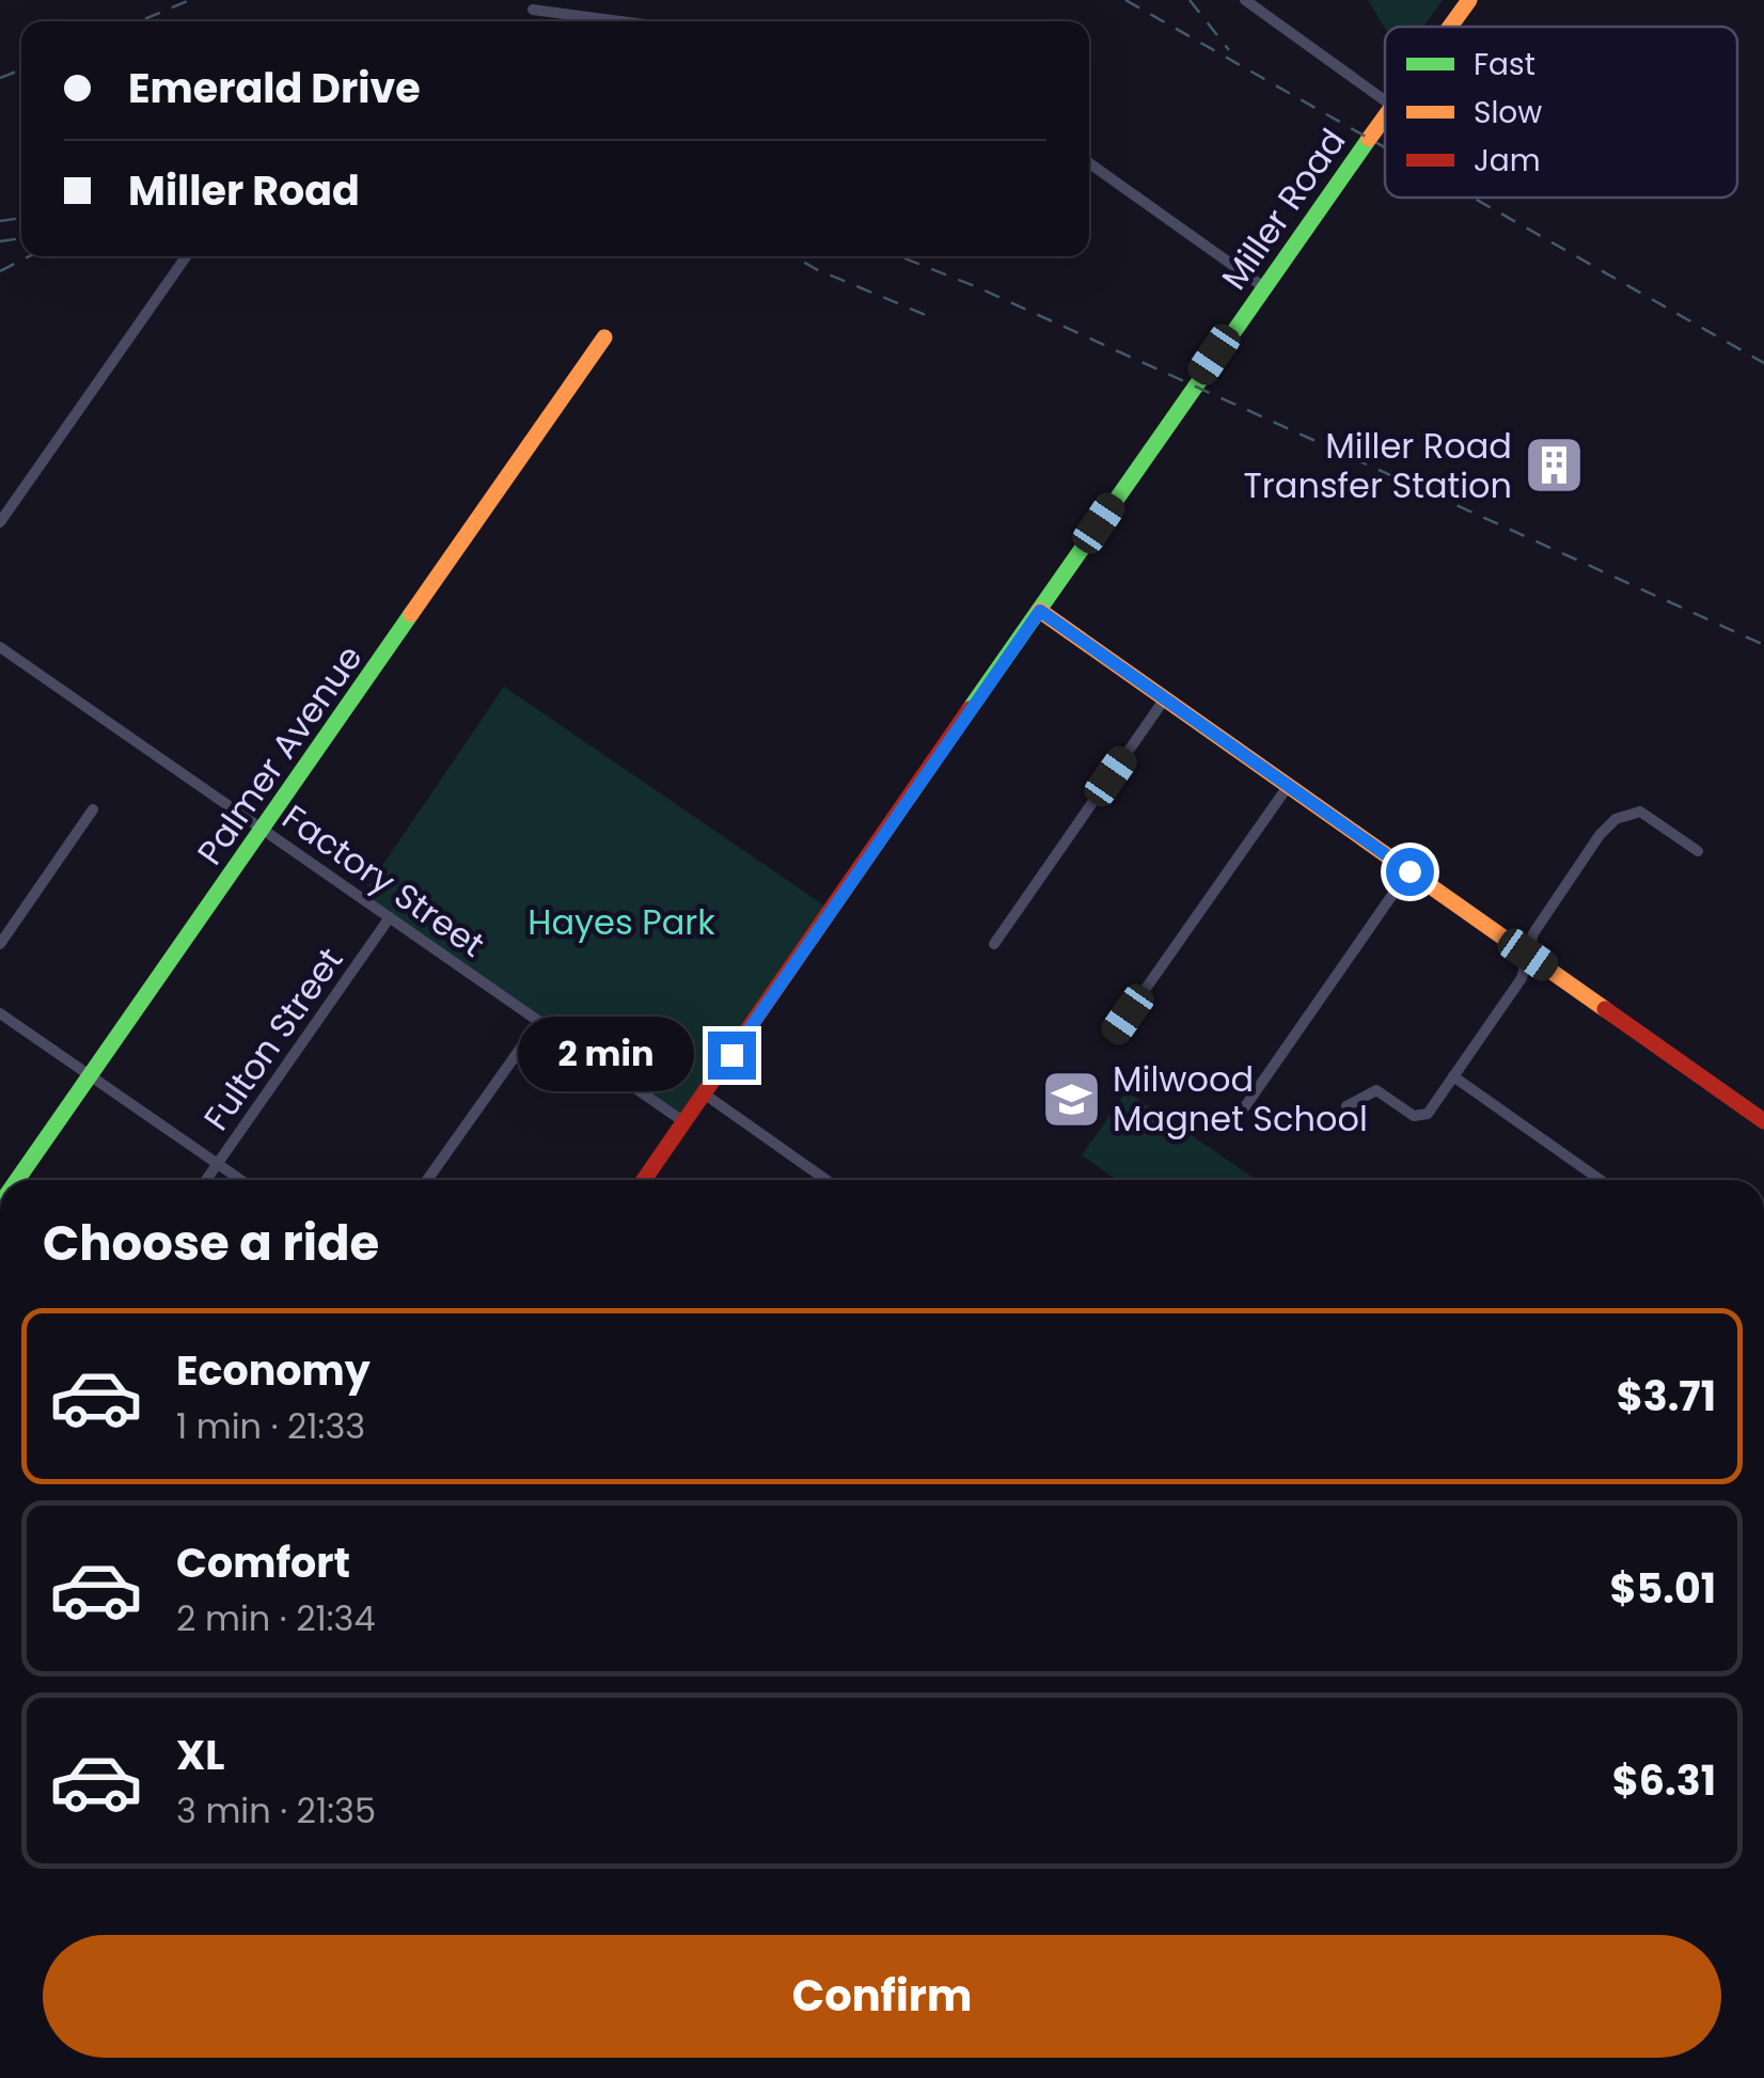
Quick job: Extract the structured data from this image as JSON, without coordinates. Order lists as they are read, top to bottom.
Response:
{
  "streets": {
    "street": [
      "Miller Road",
      "Palmer Avenue",
      "Factory Street",
      "Fulton Street"
    ]
  },
  "crossings": [
    ["Miller Road", "Factory Street"],
    ["Palmer Avenue", "Factory Street"],
    ["Factory Street", "Fulton Street"]
  ],
  "parks": ["Hayes Park"],
  "places": {
    "building": ["Miller Road Transfer Station"],
    "school or university": ["Milwood Magnet School"]
  },
  "legend": ["Fast", "Slow", "Jam"],
  "page": {
    "banner": ["Emerald Drive", "Miller Road"],
    "bubble": "2 min",
    "heading": "Choose a ride",
    "list": [
      {
        "name": "Economy",
        "note": "1 min · 21:33",
        "value": "$3.71"
      },
      {
        "name": "Comfort",
        "note": "2 min · 21:34",
        "value": "$5.01"
      },
      {
        "name": "XL",
        "note": "3 min · 21:35",
        "value": "$6.31"
      }
    ],
    "buttons": "Confirm"
  }
}
